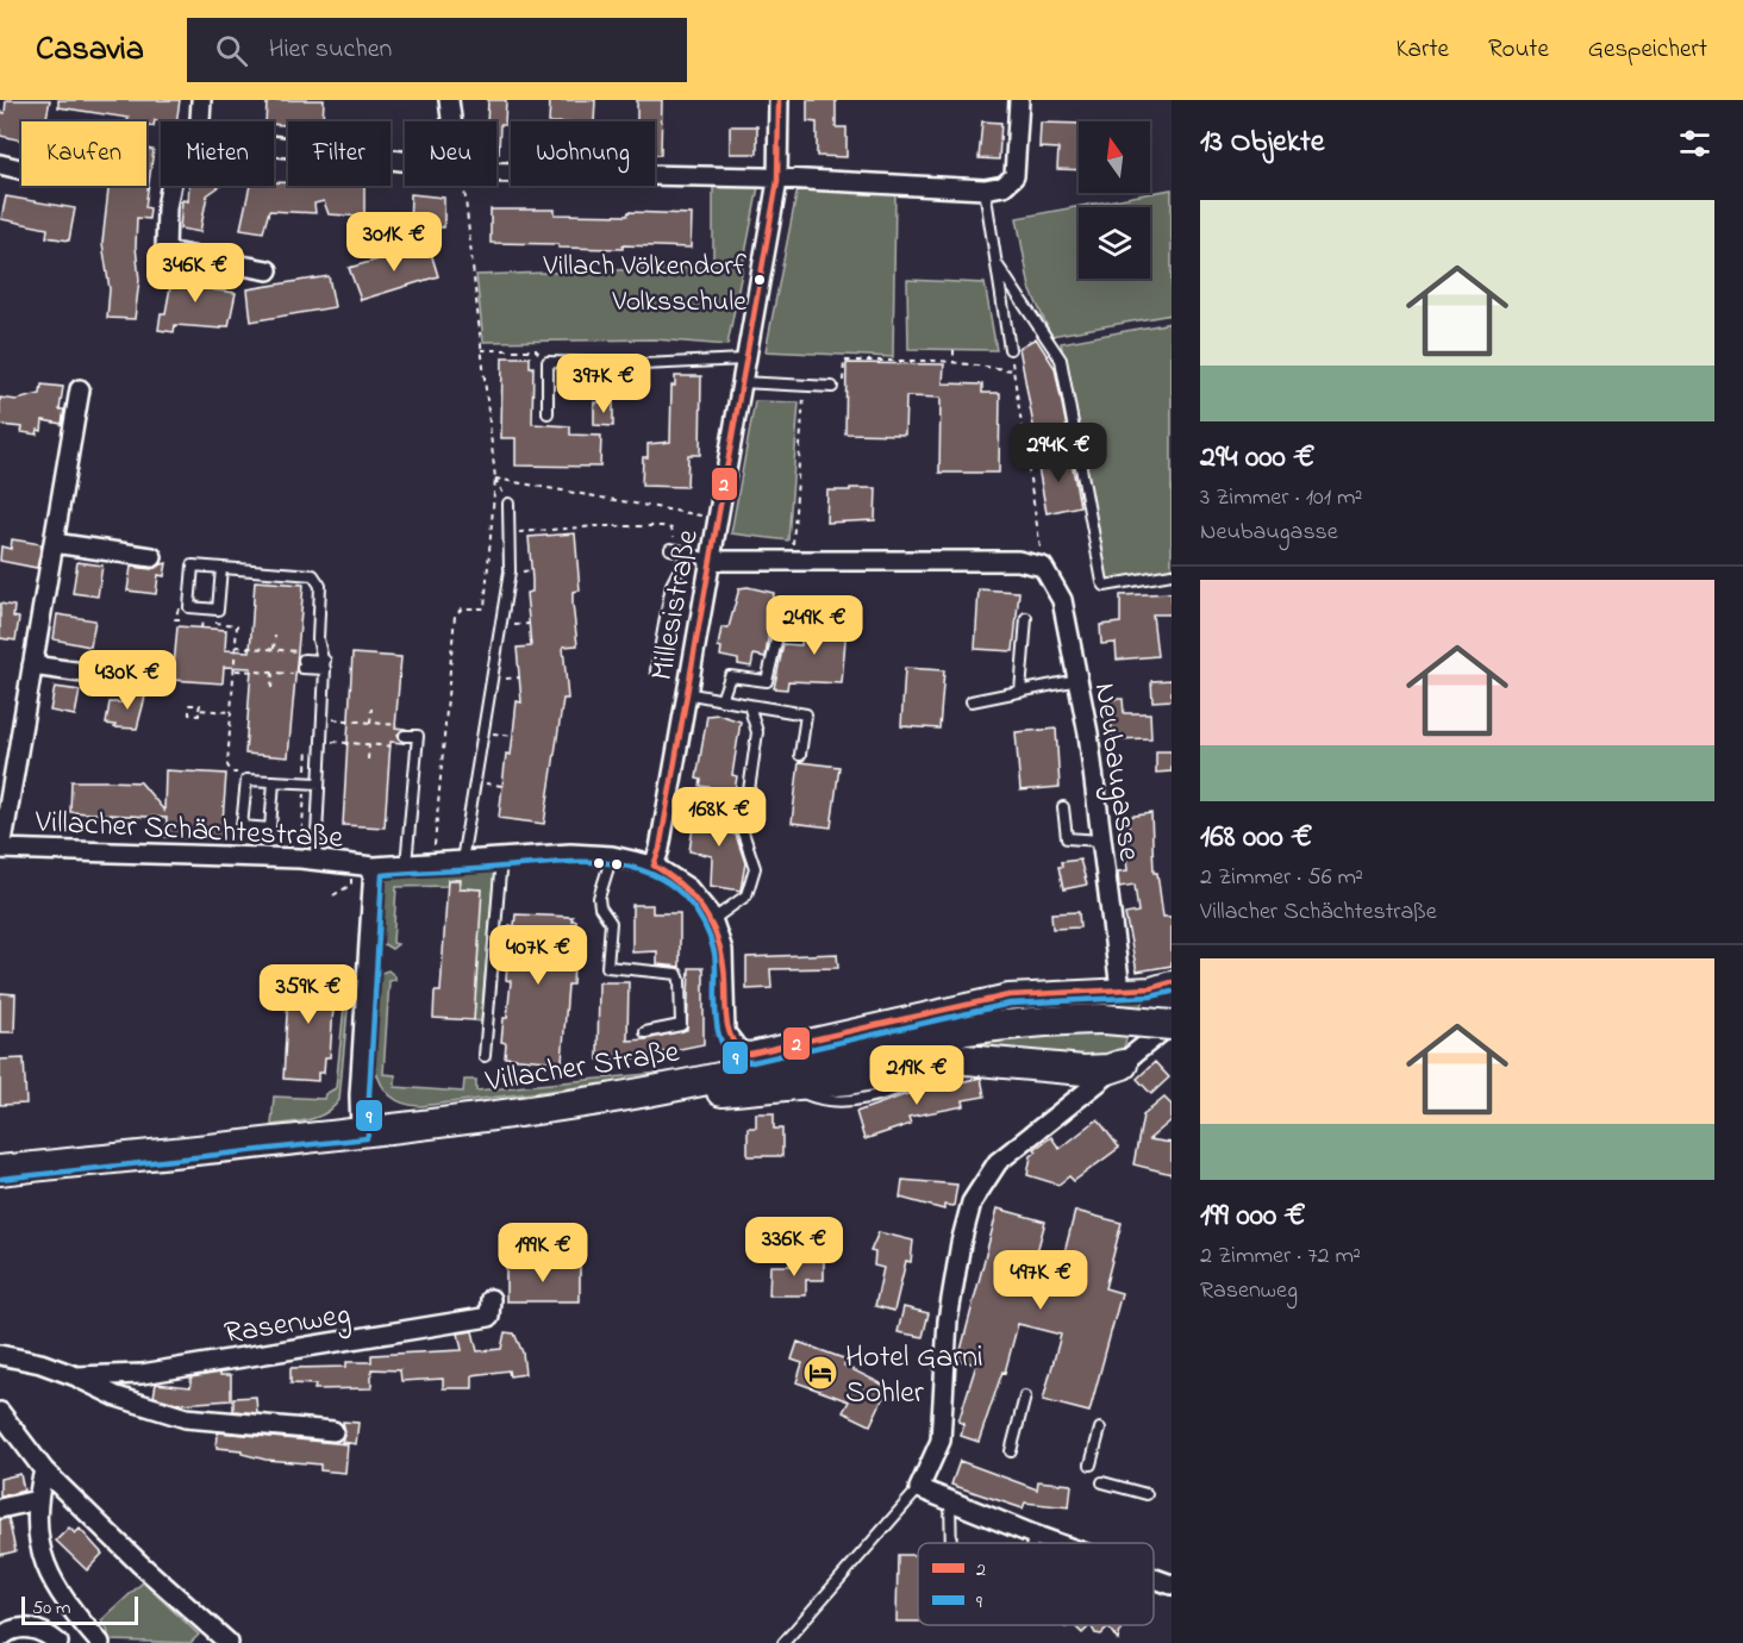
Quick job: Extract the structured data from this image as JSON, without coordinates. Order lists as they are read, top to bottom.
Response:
{
  "streets": {
    "main road": ["Villacher Straße"],
    "street": [
      "Millesistraße",
      "Neubaugasse",
      "Villacher Schächtestraße",
      "Rasenweg"
    ]
  },
  "crossings": [
    ["Millesistraße", "Villacher Schächtestraße"],
    ["Villacher Schächtestraße", "Villacher Straße"]
  ],
  "places": {
    "other": ["Villach Völkendorf Volksschule"],
    "hotel": ["Hotel Garni Sohler"]
  },
  "lines": ["transit line 2", "transit line 9"],
  "legend": ["2", "9"],
  "scale_bar": "50 m",
  "north": "top",
  "page": {
    "header": "Casavia",
    "search": "Hier suchen",
    "nav": ["Karte", "Route", "Gespeichert"],
    "heading": "13 Objekte",
    "chip": [
      "Kaufen",
      "Mieten",
      "Filter",
      "Neu",
      "Wohnung"
    ],
    "list": [
      {
        "name": "294 000 €",
        "note": "3 Zimmer · 101 m² · Neubaugasse"
      },
      {
        "name": "168 000 €",
        "note": "2 Zimmer · 56 m² · Villacher Schächtestraße"
      },
      {
        "name": "199 000 €",
        "note": "2 Zimmer · 72 m² · Rasenweg"
      }
    ],
    "price": [
      "301K €",
      "346K €",
      "397K €",
      "294K €",
      "249K €",
      "430K €",
      "168K €",
      "407K €",
      "359K €",
      "219K €",
      "336K €",
      "199K €",
      "497K €"
    ],
    "scale": "50 m"
  }
}
